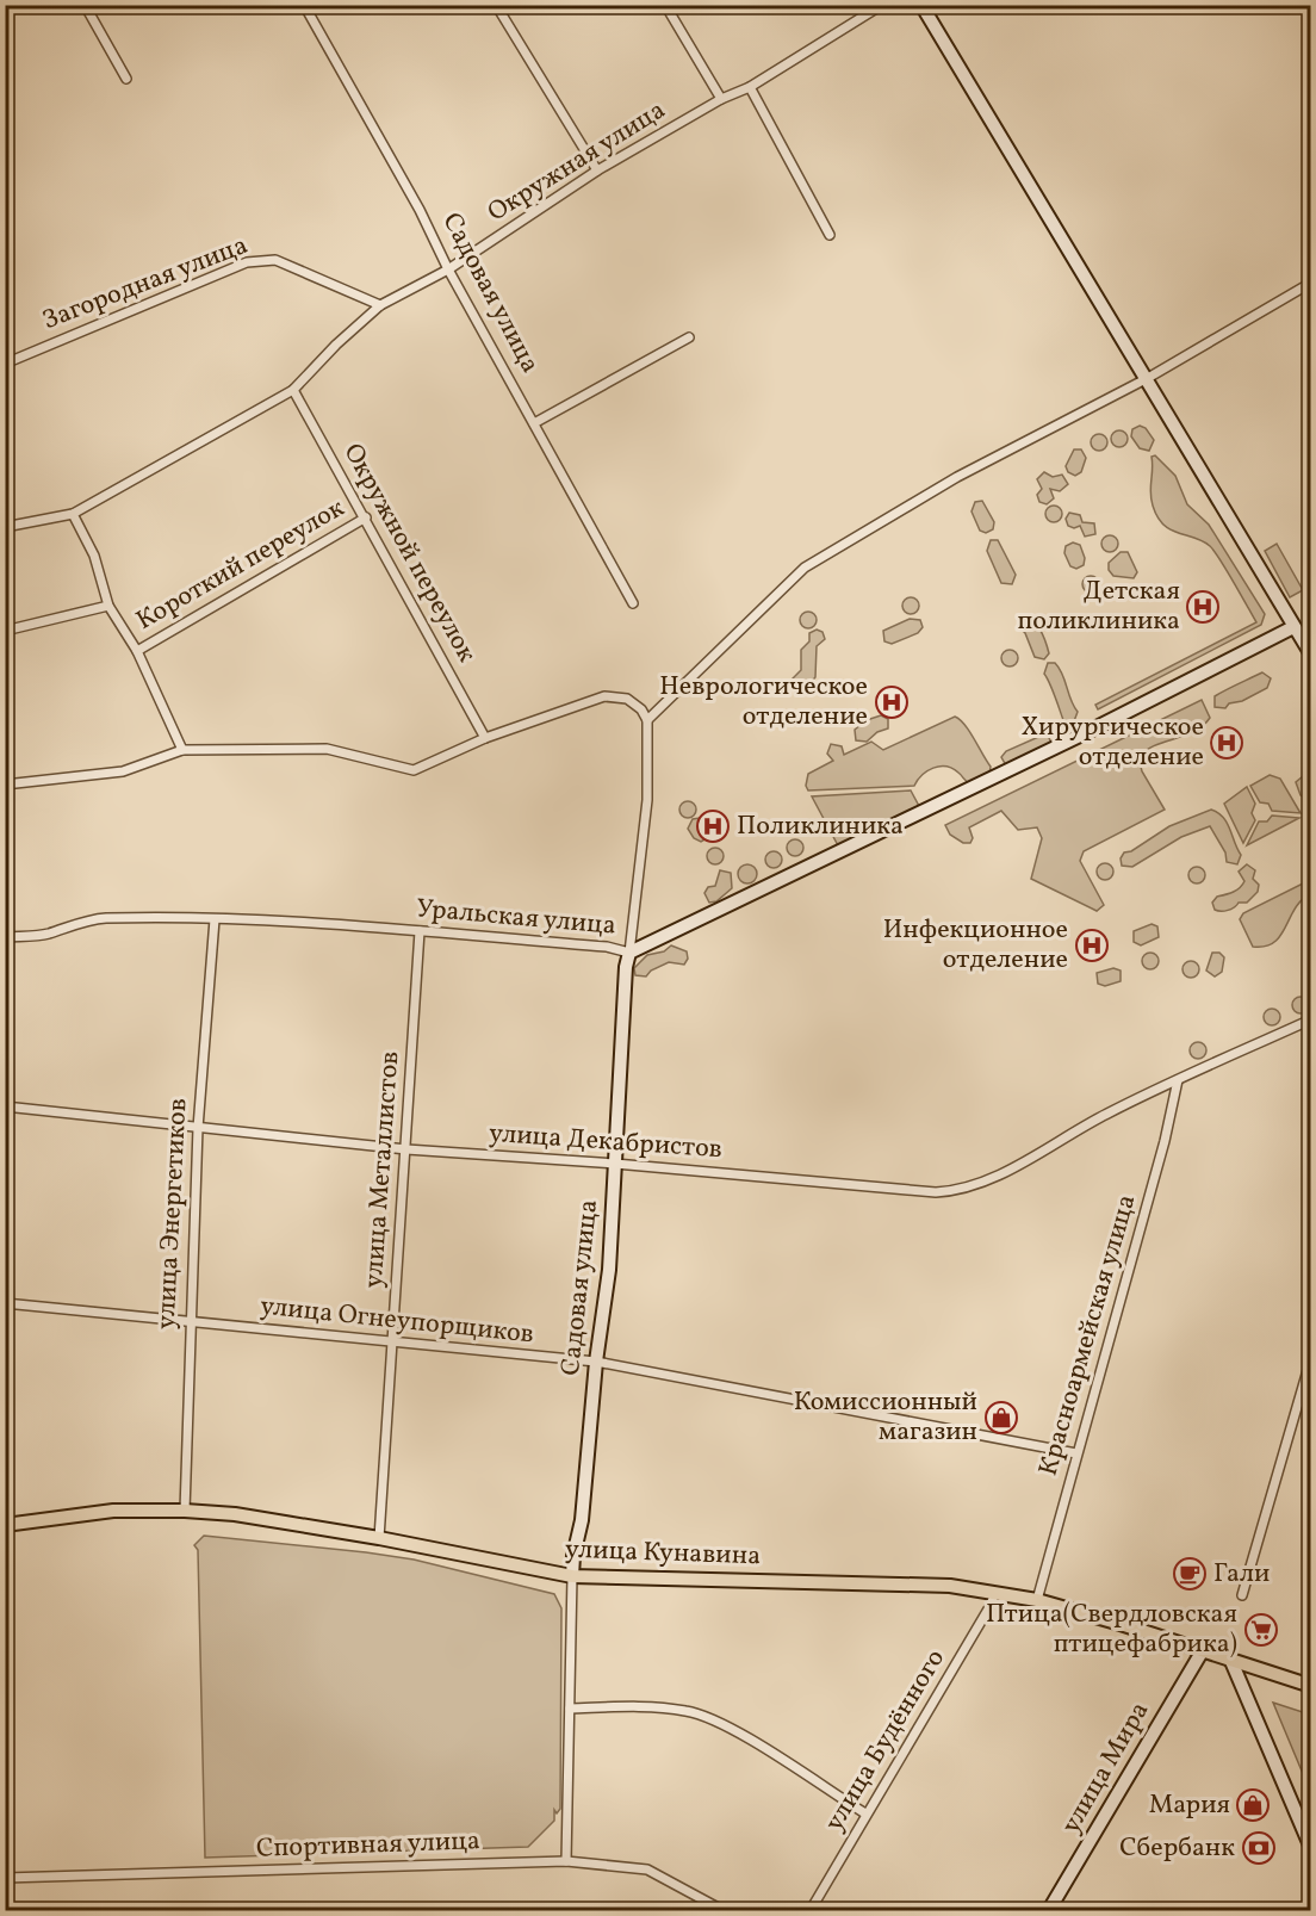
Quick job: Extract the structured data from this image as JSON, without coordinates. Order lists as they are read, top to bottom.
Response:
{
  "streets": {
    "main road": ["улица Кунавина"],
    "street": [
      "Окружная улица",
      "Загородная улица",
      "Садовая улица",
      "Окружной переулок",
      "Короткий переулок",
      "Уральская улица",
      "улица Декабристов",
      "улица Металлистов",
      "улица Энергетиков",
      "улица Огнеупорщиков",
      "Красноармейская улица",
      "улица Будённого",
      "улица Мира",
      "Спортивная улица"
    ]
  },
  "crossings": [
    ["Окружная улица", "Загородная улица"],
    ["Окружная улица", "Садовая улица"],
    ["Окружная улица", "Окружной переулок"],
    ["Садовая улица", "Уральская улица"],
    ["Садовая улица", "улица Декабристов"],
    ["Садовая улица", "улица Огнеупорщиков"],
    ["Садовая улица", "улица Кунавина"],
    ["Садовая улица", "Спортивная улица"],
    ["Окружной переулок", "Короткий переулок"],
    ["Уральская улица", "улица Металлистов"],
    ["Уральская улица", "улица Энергетиков"],
    ["улица Декабристов", "улица Металлистов"],
    ["улица Декабристов", "улица Энергетиков"],
    ["улица Декабристов", "Красноармейская улица"],
    ["улица Металлистов", "улица Огнеупорщиков"],
    ["улица Металлистов", "улица Кунавина"],
    ["улица Энергетиков", "улица Огнеупорщиков"],
    ["улица Энергетиков", "улица Кунавина"],
    ["улица Огнеупорщиков", "Красноармейская улица"],
    ["Красноармейская улица", "улица Кунавина"],
    ["улица Кунавина", "улица Будённого"],
    ["улица Кунавина", "улица Мира"]
  ],
  "places": {
    "hospital": [
      "Детская поликлиника",
      "Неврологическое отделение",
      "Хирургическое отделение",
      "Поликлиника",
      "Инфекционное отделение"
    ],
    "shop": ["Комиссионный магазин", "Мария"],
    "cafe": ["Гали"],
    "supermarket": ["Птица(Свердловская птицефабрика)"],
    "bank": ["Сбербанк"]
  }
}
